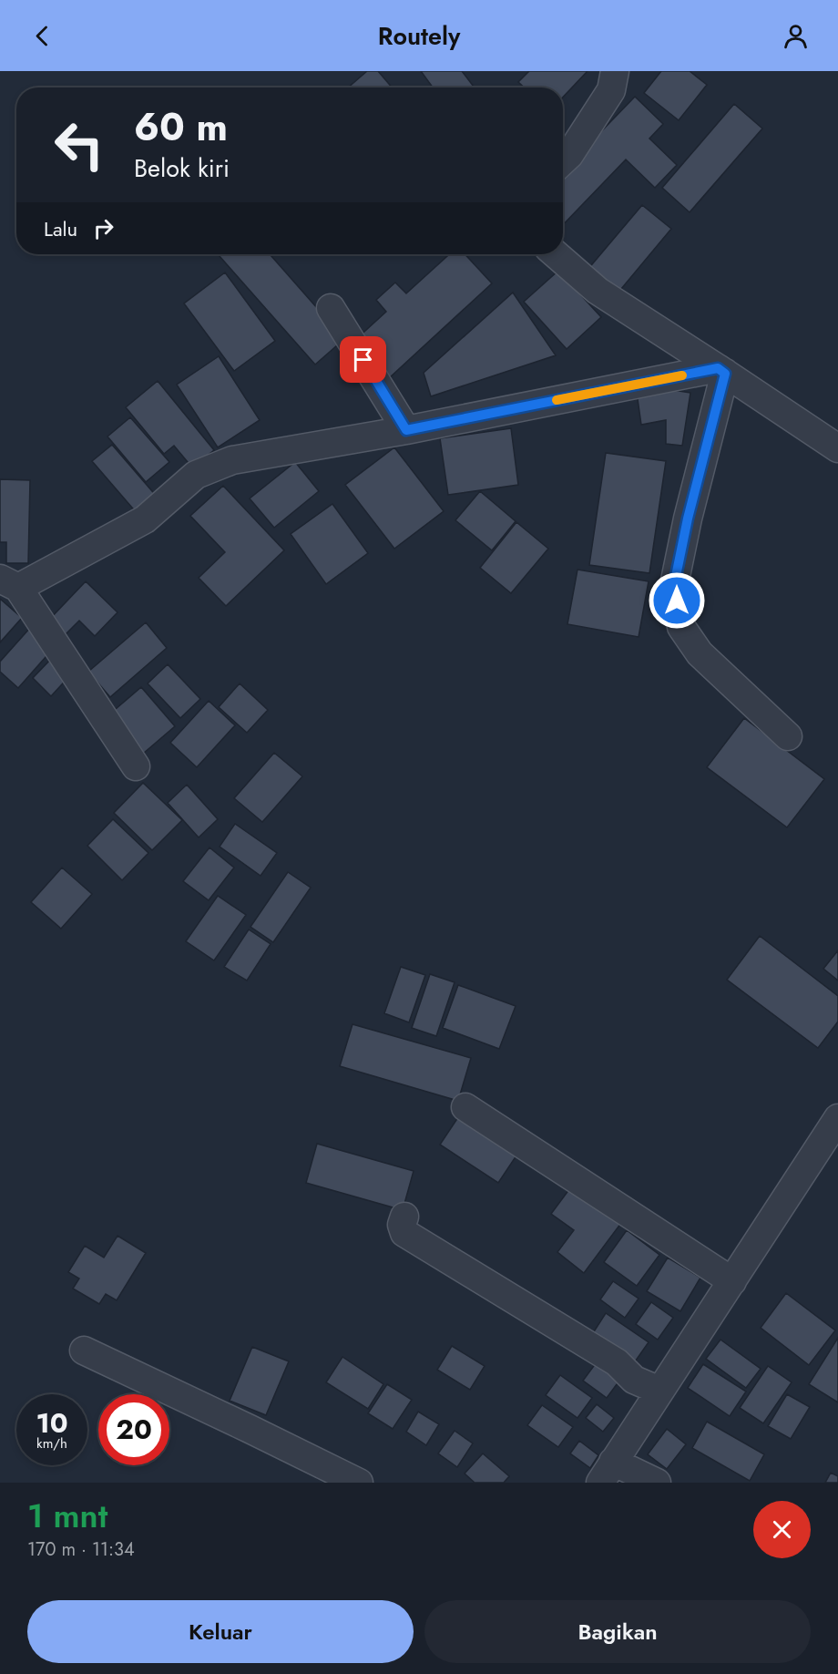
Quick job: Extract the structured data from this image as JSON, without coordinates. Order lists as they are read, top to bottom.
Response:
{
  "page": {
    "header": "Routely",
    "turn": ["60 m", "Belok kiri"],
    "then": "Lalu",
    "speed": "10 km/h",
    "limit": "20",
    "heading": ["1 mnt", "170 m · 11:34"],
    "buttons": ["Keluar", "Bagikan"]
  }
}
